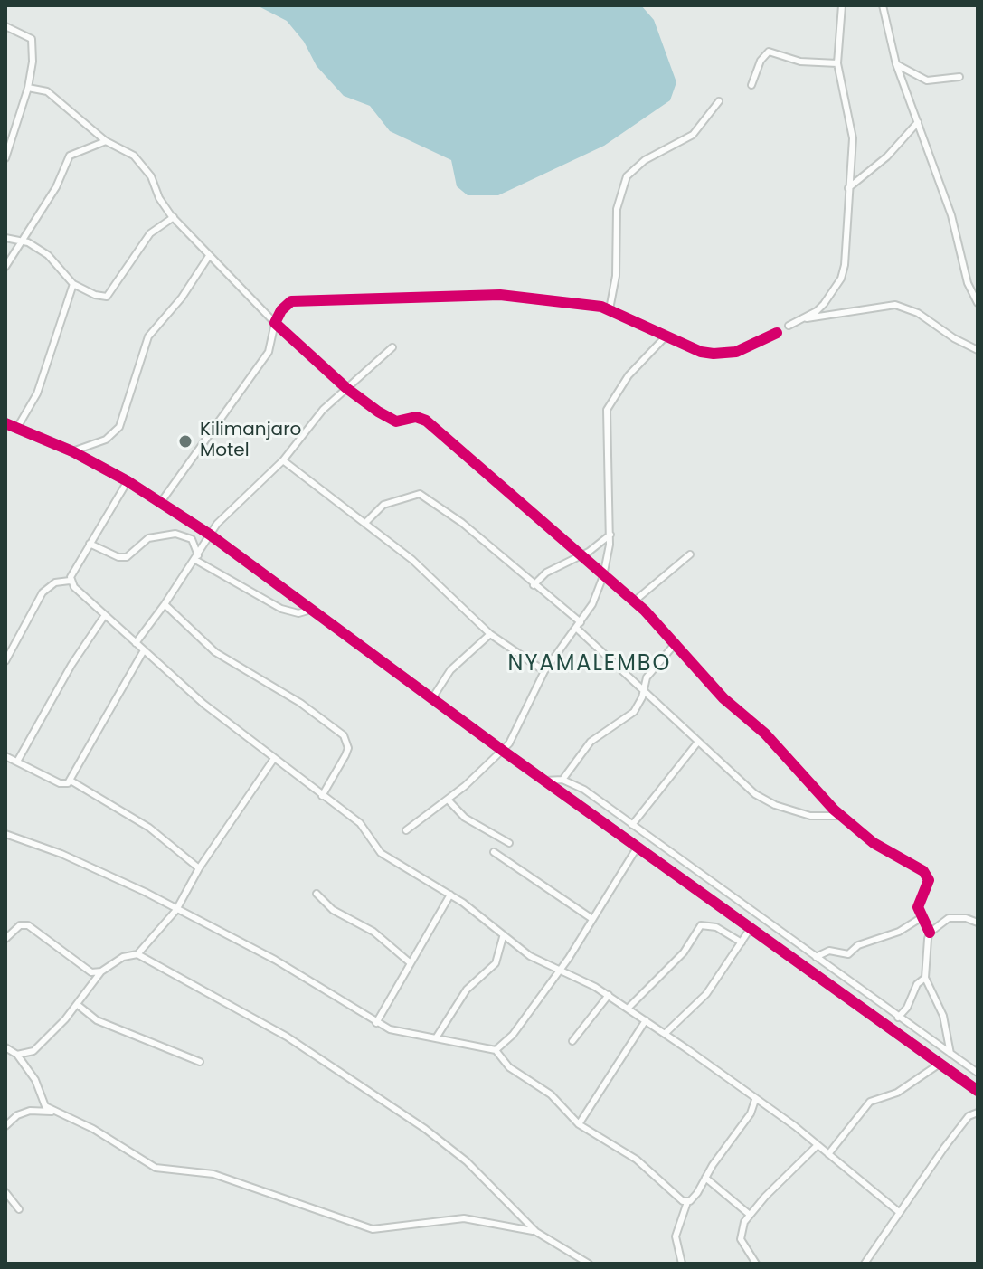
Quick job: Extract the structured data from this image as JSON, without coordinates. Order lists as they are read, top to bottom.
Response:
{
  "districts": ["NYAMALEMBO"],
  "places": ["Kilimanjaro Motel"]
}
